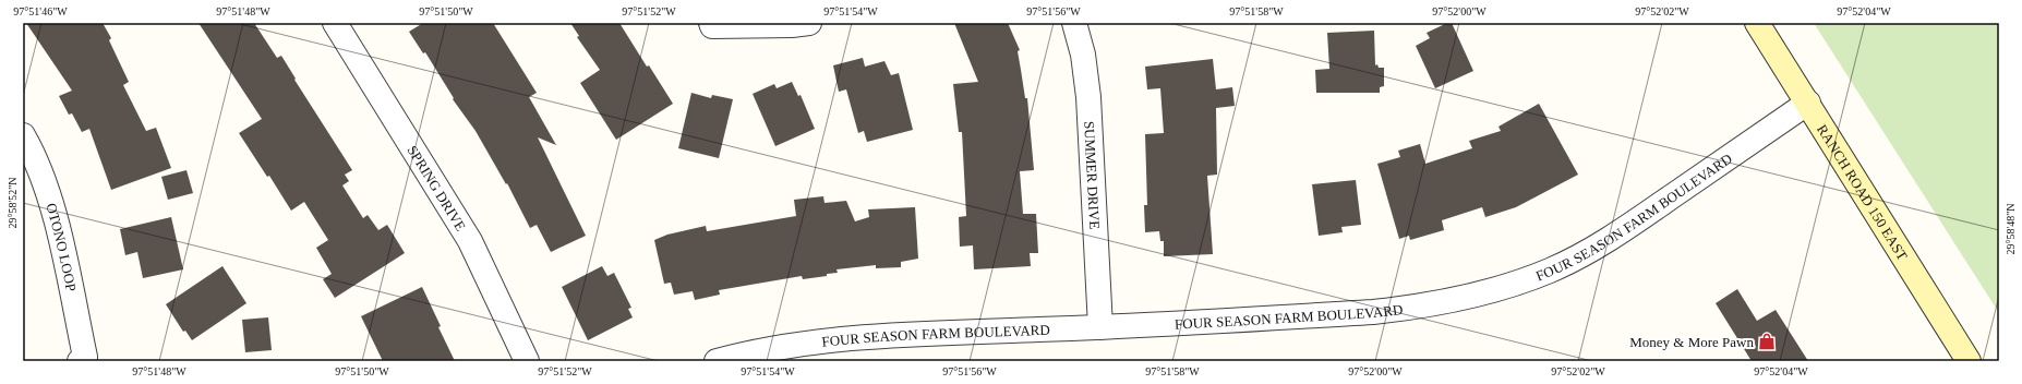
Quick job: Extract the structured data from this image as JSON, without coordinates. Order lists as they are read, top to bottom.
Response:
{
  "streets": {
    "main road": ["RANCH ROAD 150 EAST"],
    "street": [
      "SUMMER DRIVE",
      "SPRING DRIVE",
      "FOUR SEASON FARM BOULEVARD",
      "OTONO LOOP"
    ]
  },
  "crossings": [
    ["SUMMER DRIVE", "FOUR SEASON FARM BOULEVARD"],
    ["RANCH ROAD 150 EAST", "FOUR SEASON FARM BOULEVARD"]
  ],
  "places": {
    "shop": ["Money & More Pawn"]
  },
  "coordinates": [
    "97°51'46\"W",
    "97°51'48\"W",
    "97°51'50\"W",
    "97°51'52\"W",
    "97°51'54\"W",
    "97°51'56\"W",
    "97°51'58\"W",
    "97°52'00\"W",
    "97°52'02\"W",
    "97°52'04\"W",
    "29°58'52\"N",
    "29°58'48\"N"
  ]
}
